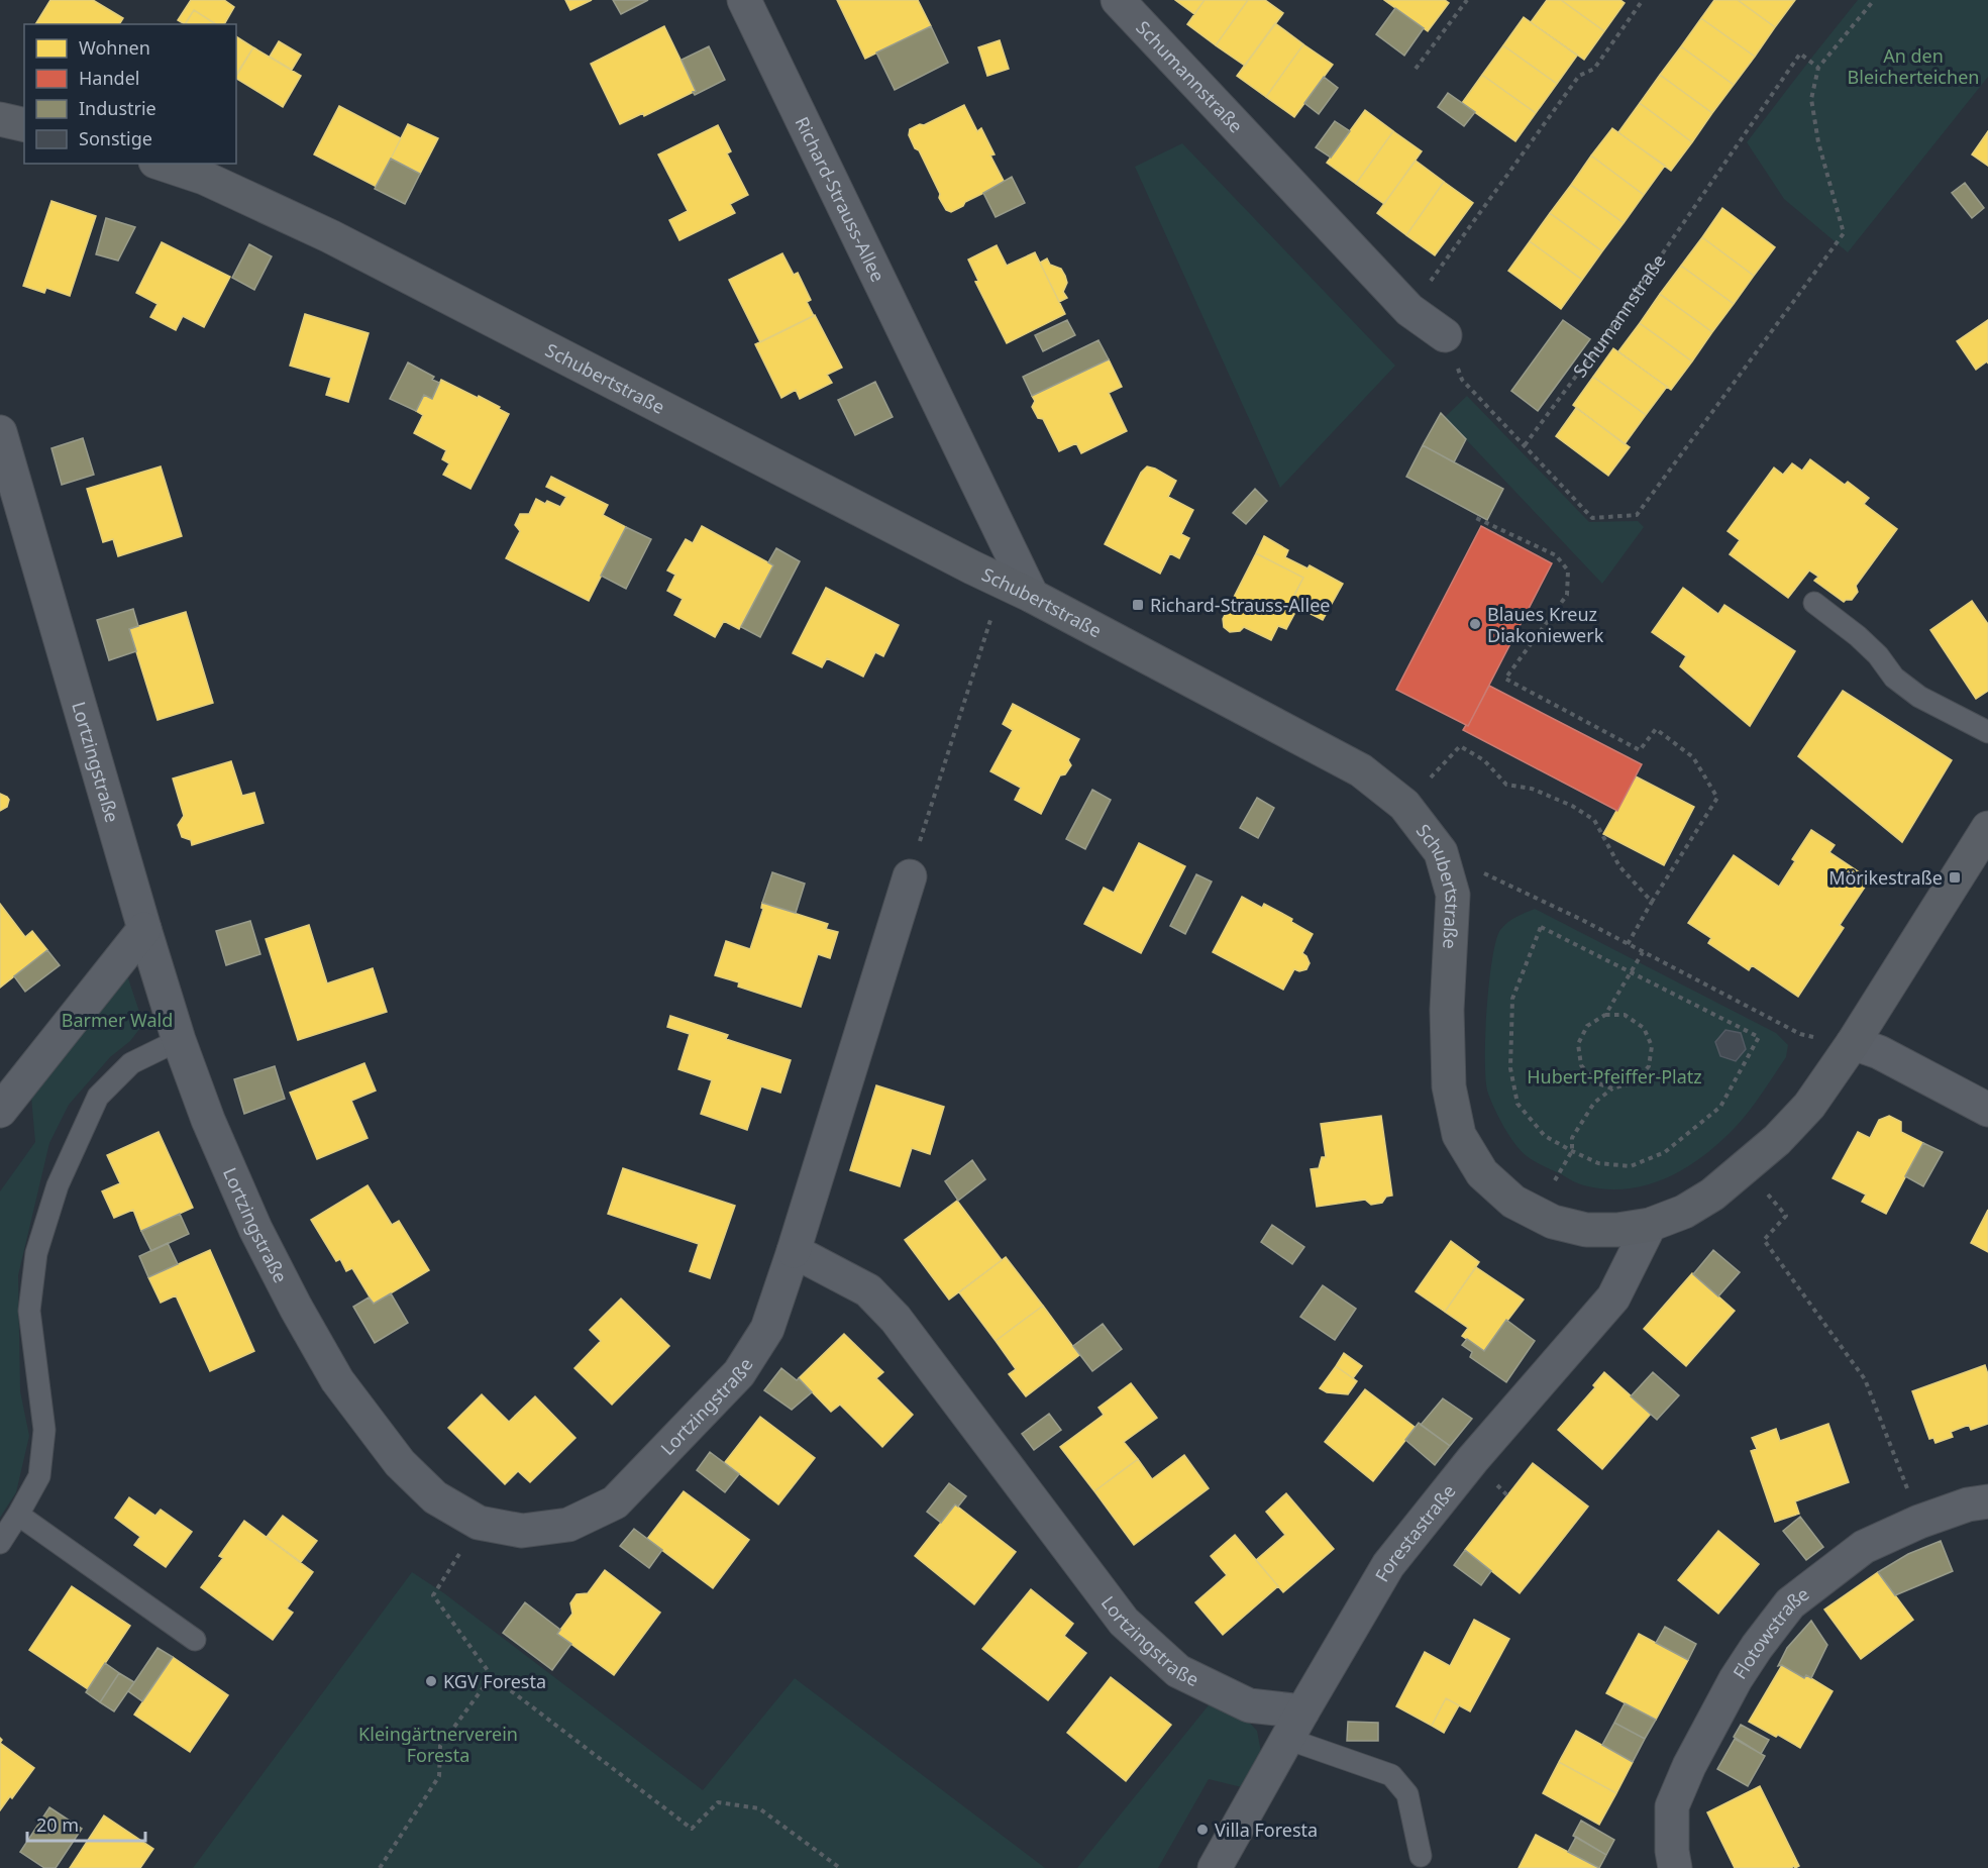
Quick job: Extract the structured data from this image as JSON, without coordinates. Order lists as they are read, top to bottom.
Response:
{
  "streets": {
    "street": [
      "Schumannstraße",
      "Richard-Strauss-Allee",
      "Schubertstraße",
      "Lortzingstraße",
      "Forestastraße",
      "Flotowstraße"
    ]
  },
  "crossings": [
    ["Richard-Strauss-Allee", "Schubertstraße"],
    ["Schubertstraße", "Forestastraße"],
    ["Lortzingstraße", "Forestastraße"]
  ],
  "parks": [
    "An den Bleicherteichen",
    "Barmer Wald",
    "Hubert-Pfeiffer-Platz",
    "Kleingärtnerverein Foresta"
  ],
  "places": {
    "transit": ["Richard-Strauss-Allee", "Mörikestraße"],
    "other": ["Blaues Kreuz Diakoniewerk", "KGV Foresta", "Villa Foresta"]
  },
  "legend": [
    "Wohnen",
    "Handel",
    "Industrie",
    "Sonstige"
  ],
  "scale_bar": "20 m"
}
